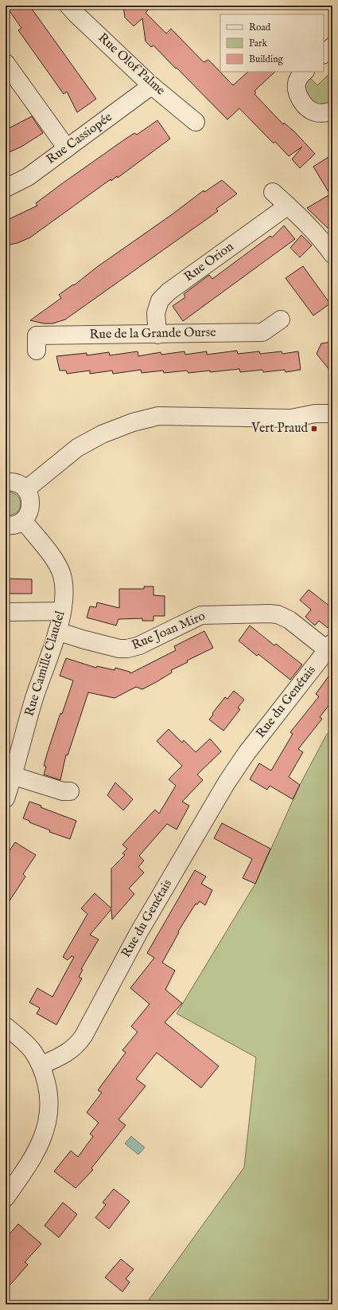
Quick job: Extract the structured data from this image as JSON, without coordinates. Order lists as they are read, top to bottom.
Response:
{
  "streets": {
    "street": [
      "Rue Olof Palme",
      "Rue Cassiopée",
      "Rue Orion",
      "Rue de la Grande Ourse",
      "Rue Joan Miro",
      "Rue Camille Claudel",
      "Rue du Genétais"
    ]
  },
  "crossings": [
    ["Rue Olof Palme", "Rue Cassiopée"],
    ["Rue Orion", "Rue de la Grande Ourse"],
    ["Rue Joan Miro", "Rue Camille Claudel"],
    ["Rue Joan Miro", "Rue du Genétais"]
  ],
  "places": {
    "transit": ["Vert Praud"]
  },
  "legend": ["Road", "Park", "Building"]
}
